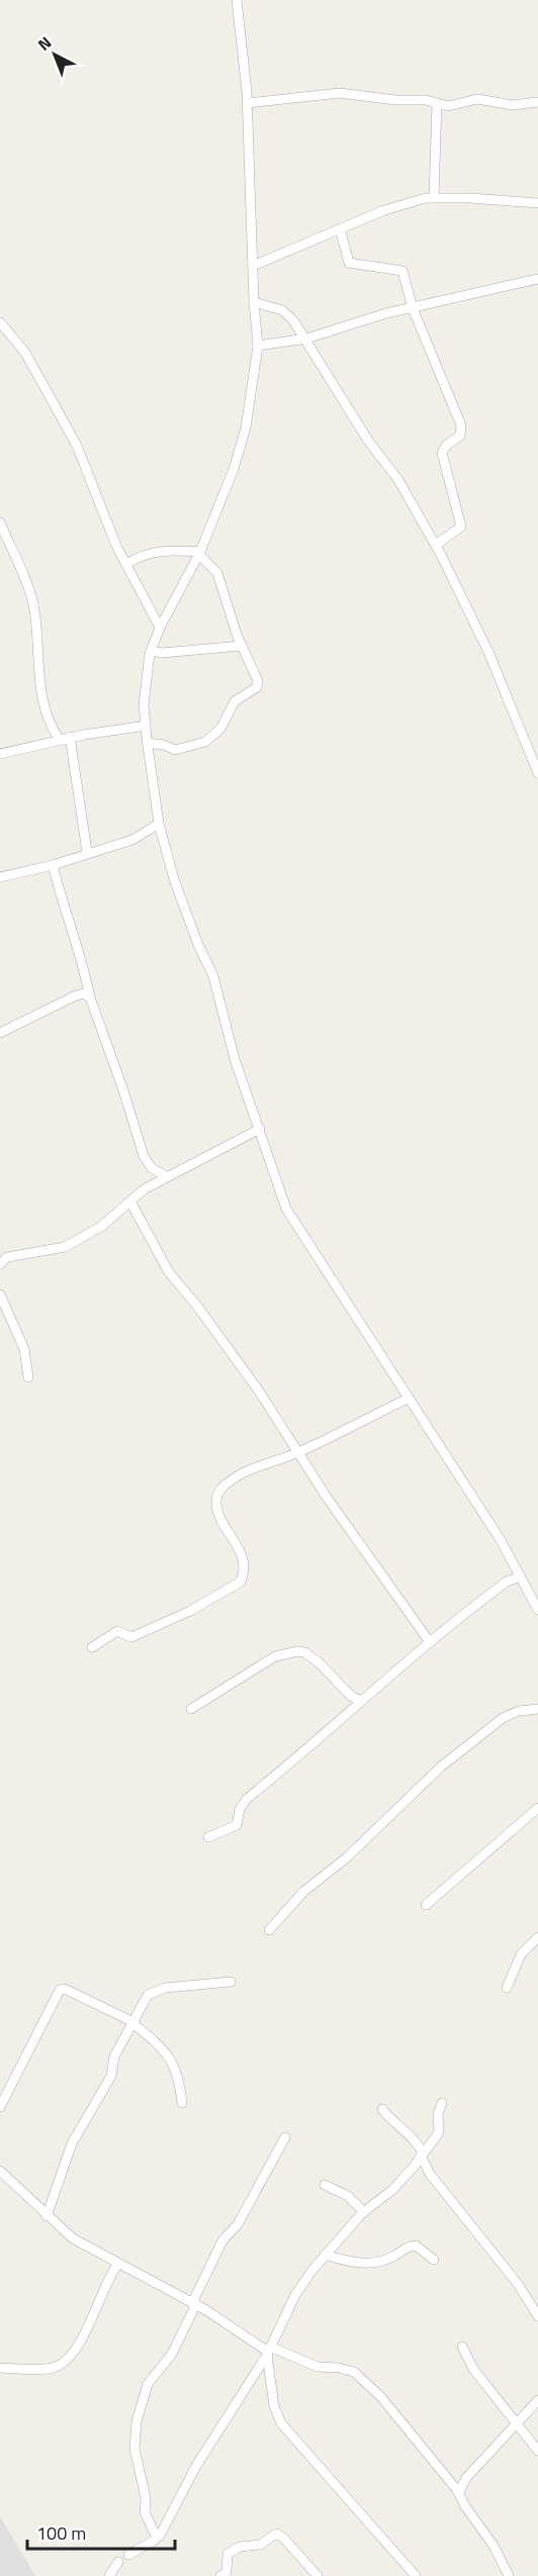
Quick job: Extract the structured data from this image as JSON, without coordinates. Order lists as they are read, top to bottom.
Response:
{
  "scale_bar": "100 m",
  "north": "top left"
}
